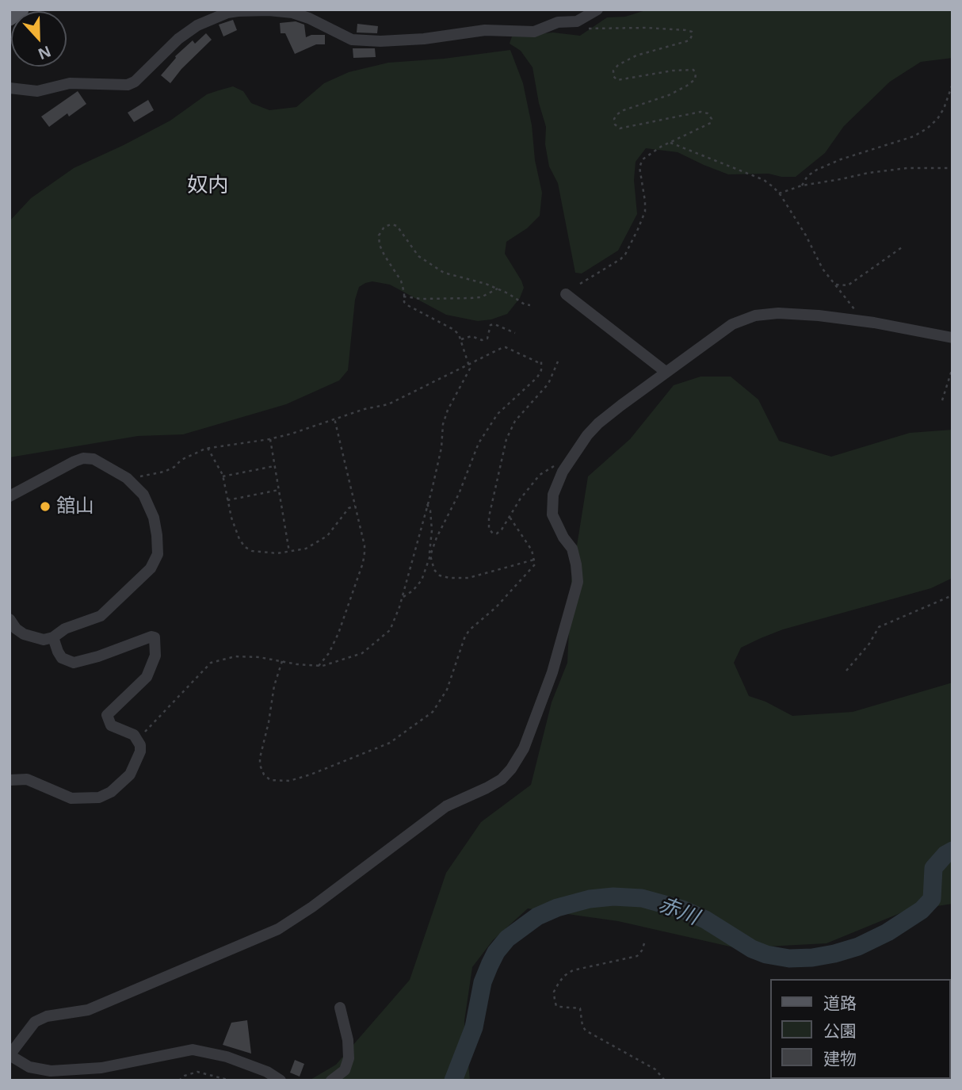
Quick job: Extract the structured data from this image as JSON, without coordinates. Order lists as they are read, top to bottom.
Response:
{
  "districts": ["奴内"],
  "water": ["赤川"],
  "places": ["舘山"],
  "legend": ["道路", "公園", "建物"],
  "north": "bottom"
}
